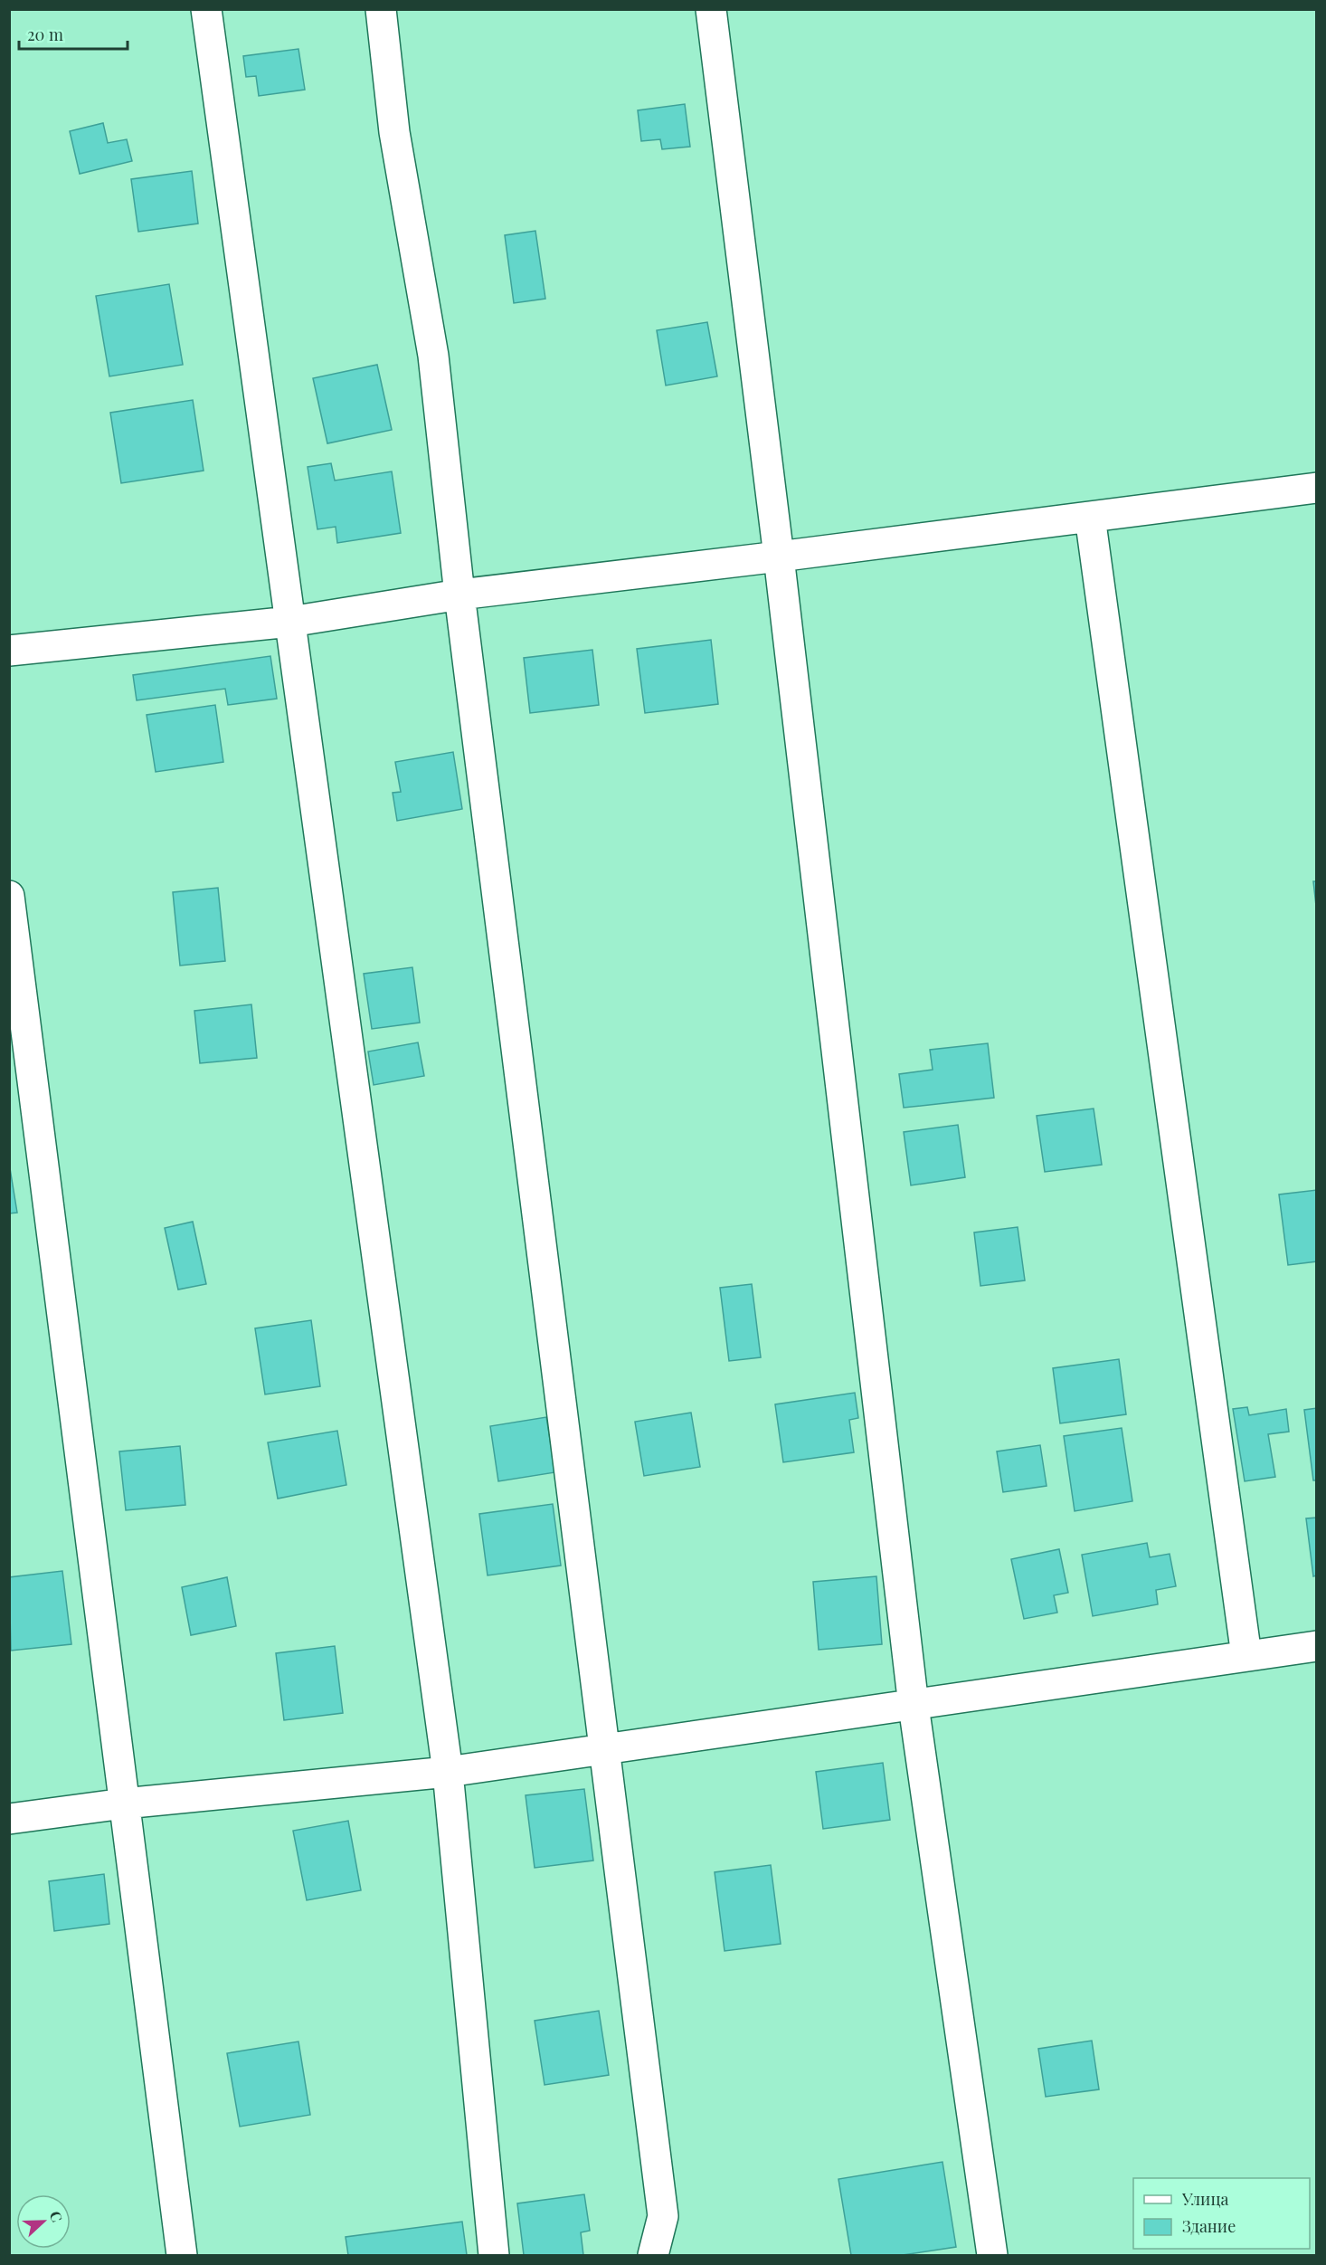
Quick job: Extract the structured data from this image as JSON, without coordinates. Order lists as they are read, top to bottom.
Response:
{
  "legend": ["Улица", "Здание"],
  "scale_bar": "20 m",
  "north": "right"
}
